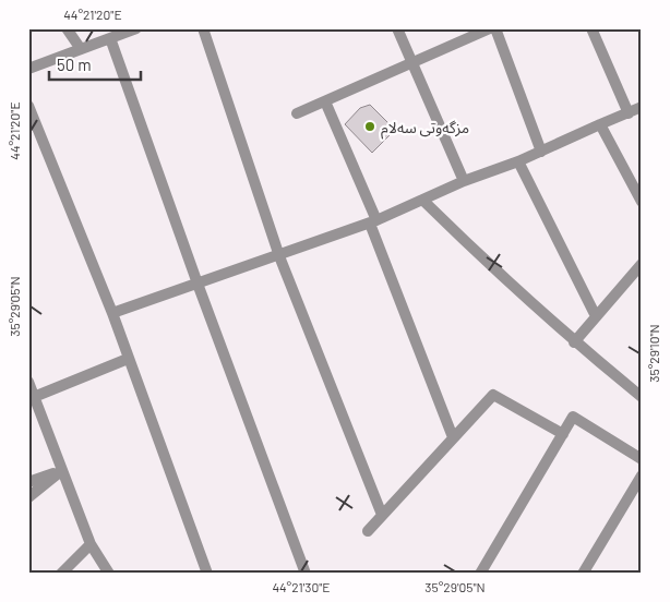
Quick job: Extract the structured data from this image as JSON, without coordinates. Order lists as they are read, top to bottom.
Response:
{
  "places": ["مزگەوتی سەلام"],
  "scale_bar": "50 m",
  "coordinates": [
    "44°21'20\"E",
    "35°29'05\"N",
    "35°29'10\"N",
    "44°21'30\"E"
  ]
}
